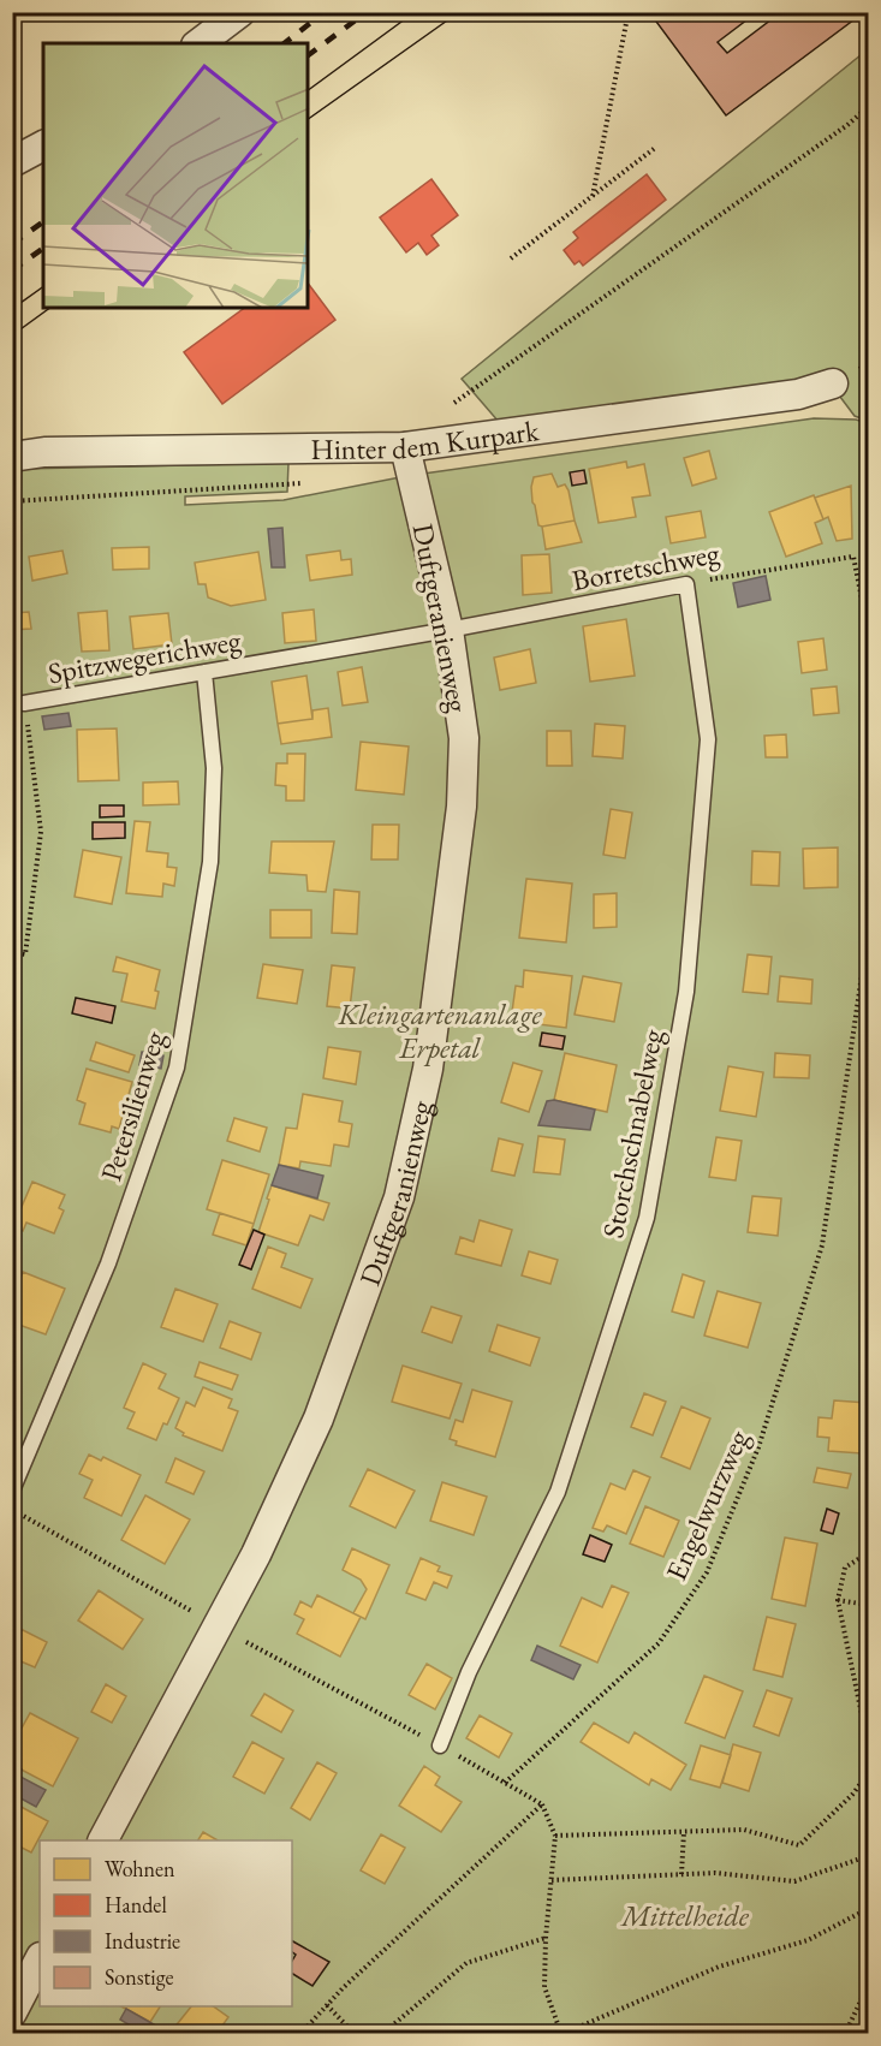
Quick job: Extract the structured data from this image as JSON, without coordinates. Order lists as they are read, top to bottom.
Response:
{
  "streets": {
    "street": ["Hinter dem Kurpark", "Duftgeranienweg"],
    "lane": [
      "Borretschweg",
      "Spitzwegerichweg",
      "Petersilienweg",
      "Storchschnabelweg"
    ],
    "path": ["Engelwurzweg"]
  },
  "crossings": [
    ["Hinter dem Kurpark", "Duftgeranienweg"],
    ["Borretschweg", "Duftgeranienweg"],
    ["Borretschweg", "Spitzwegerichweg"],
    ["Borretschweg", "Storchschnabelweg"],
    ["Duftgeranienweg", "Spitzwegerichweg"],
    ["Spitzwegerichweg", "Petersilienweg"]
  ],
  "parks": ["Kleingartenanlage Erpetal", "Mittelheide"],
  "legend": [
    "Wohnen",
    "Handel",
    "Industrie",
    "Sonstige"
  ]
}
